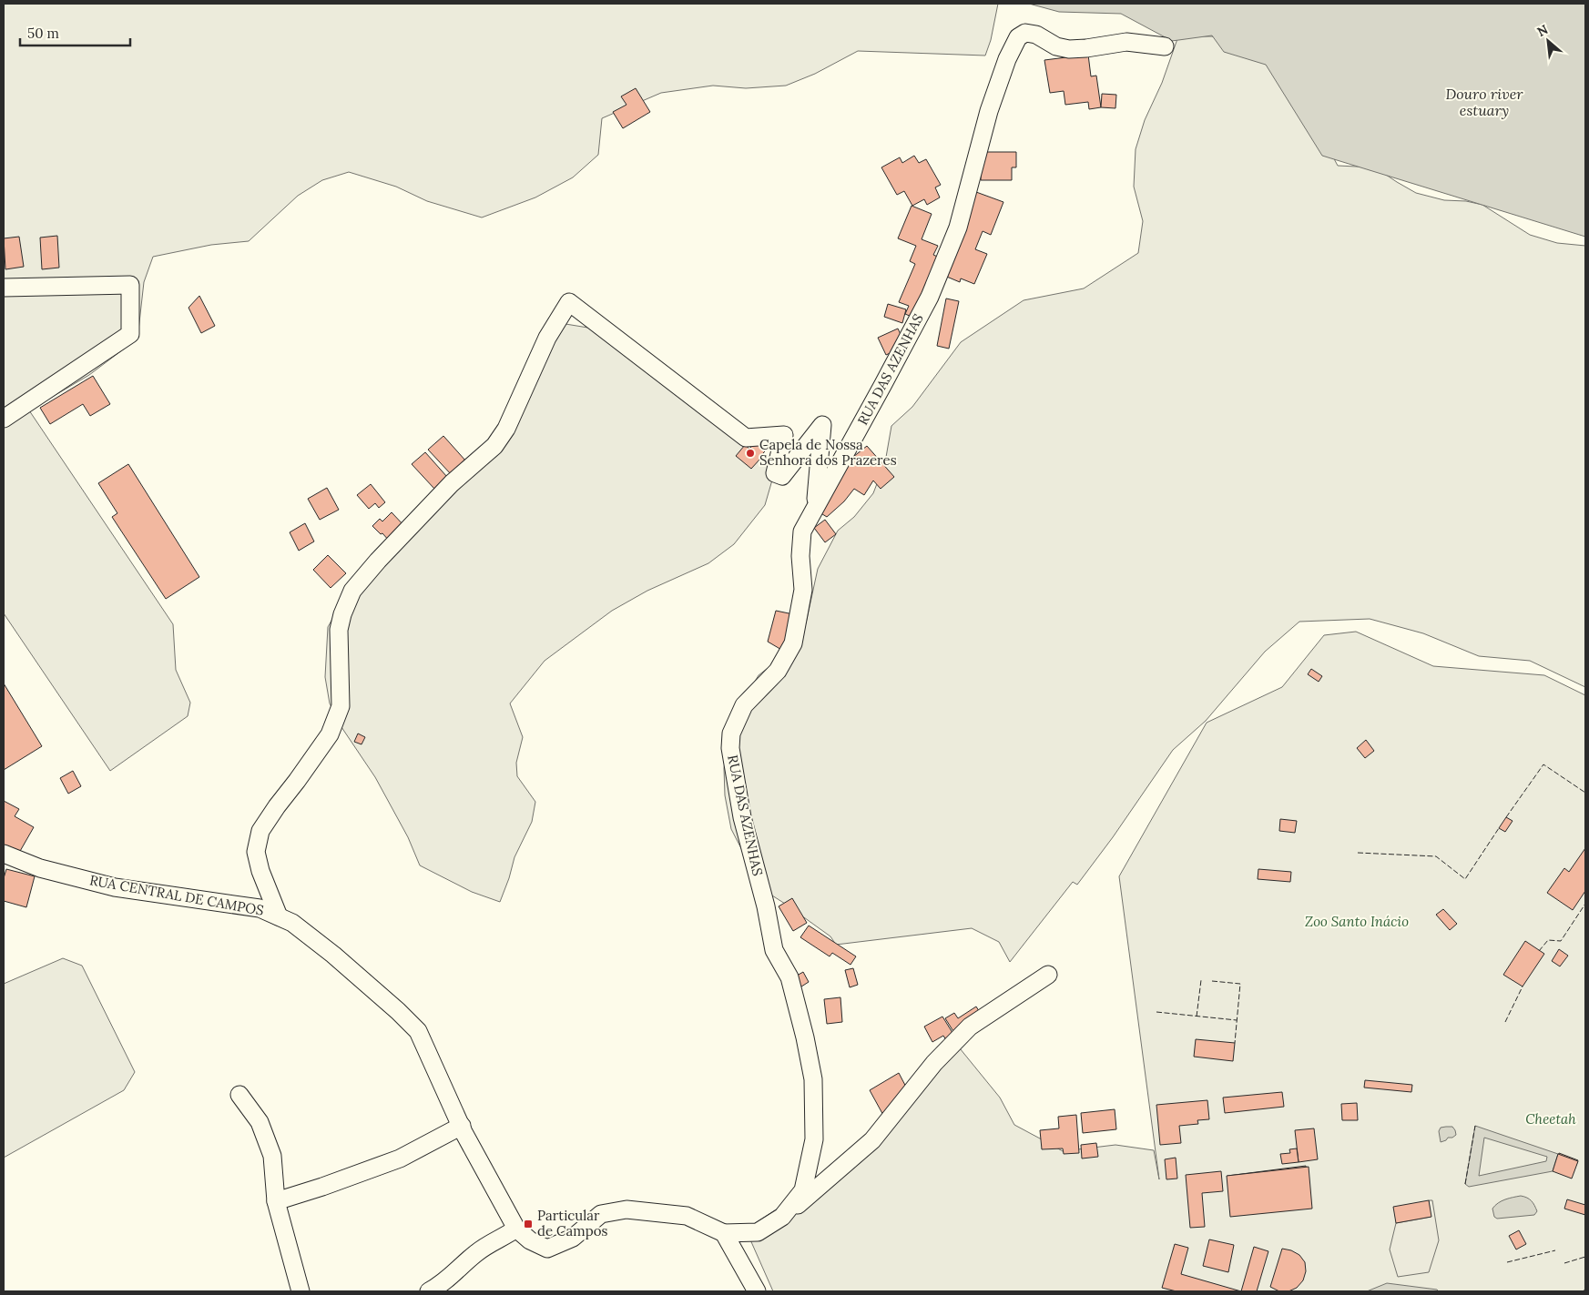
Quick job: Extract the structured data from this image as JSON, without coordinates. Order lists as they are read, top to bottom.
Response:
{
  "streets": {
    "street": ["RUA DAS AZENHAS", "RUA CENTRAL DE CAMPOS"]
  },
  "water": ["Douro river estuary"],
  "parks": ["Zoo Santo Inácio", "Cheetah"],
  "places": {
    "other": ["Capela de Nossa Senhora dos Prazeres"],
    "transit": ["Particular de Campos"]
  },
  "scale_bar": "50 m",
  "north": "top left"
}
